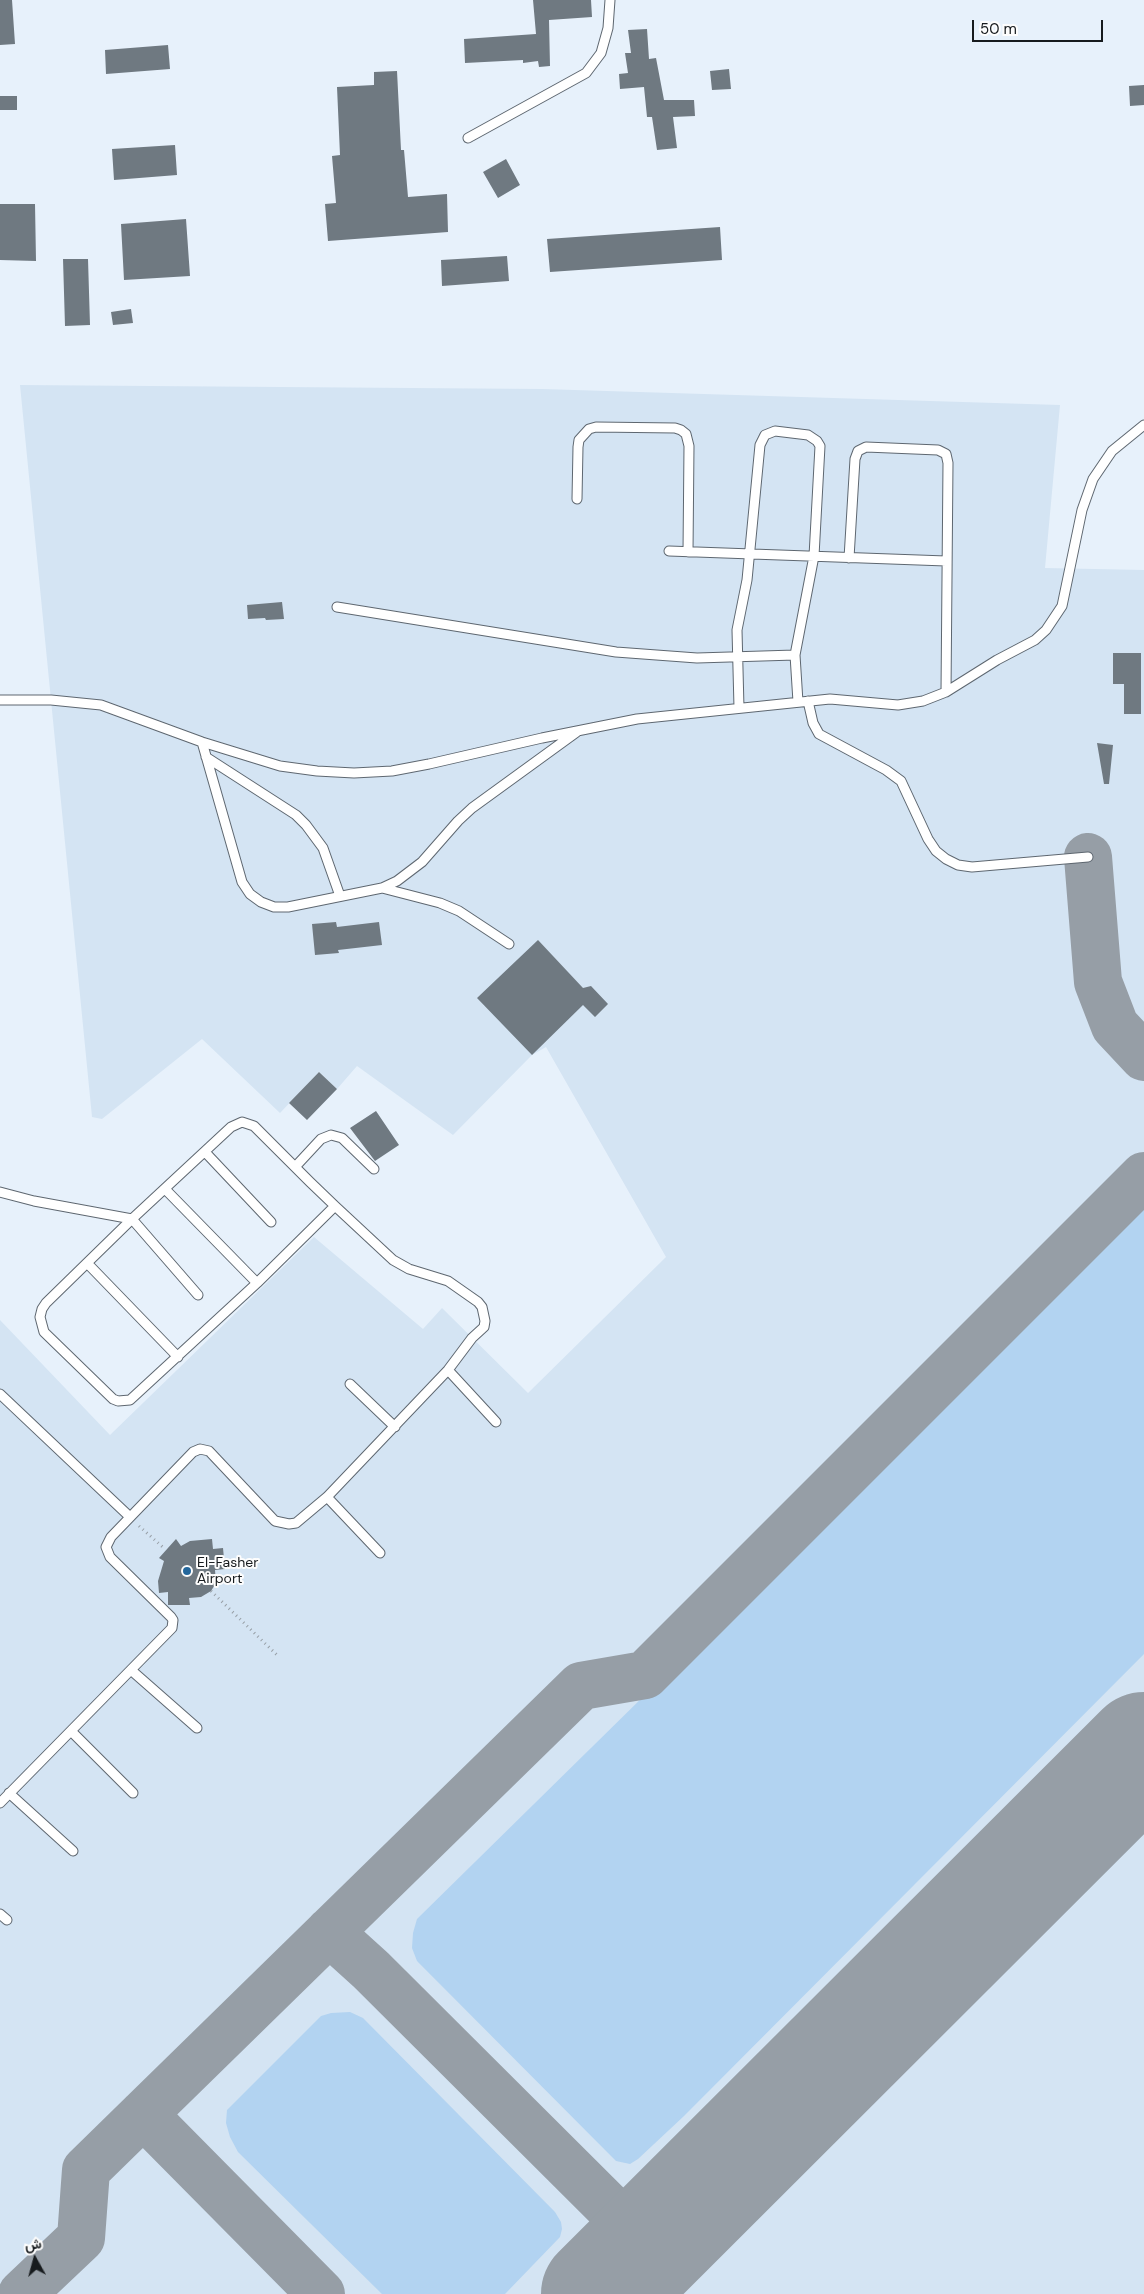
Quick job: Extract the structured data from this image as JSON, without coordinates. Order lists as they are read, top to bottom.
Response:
{
  "places": ["El-Fasher Airport"],
  "scale_bar": "50 m",
  "north": "top"
}
